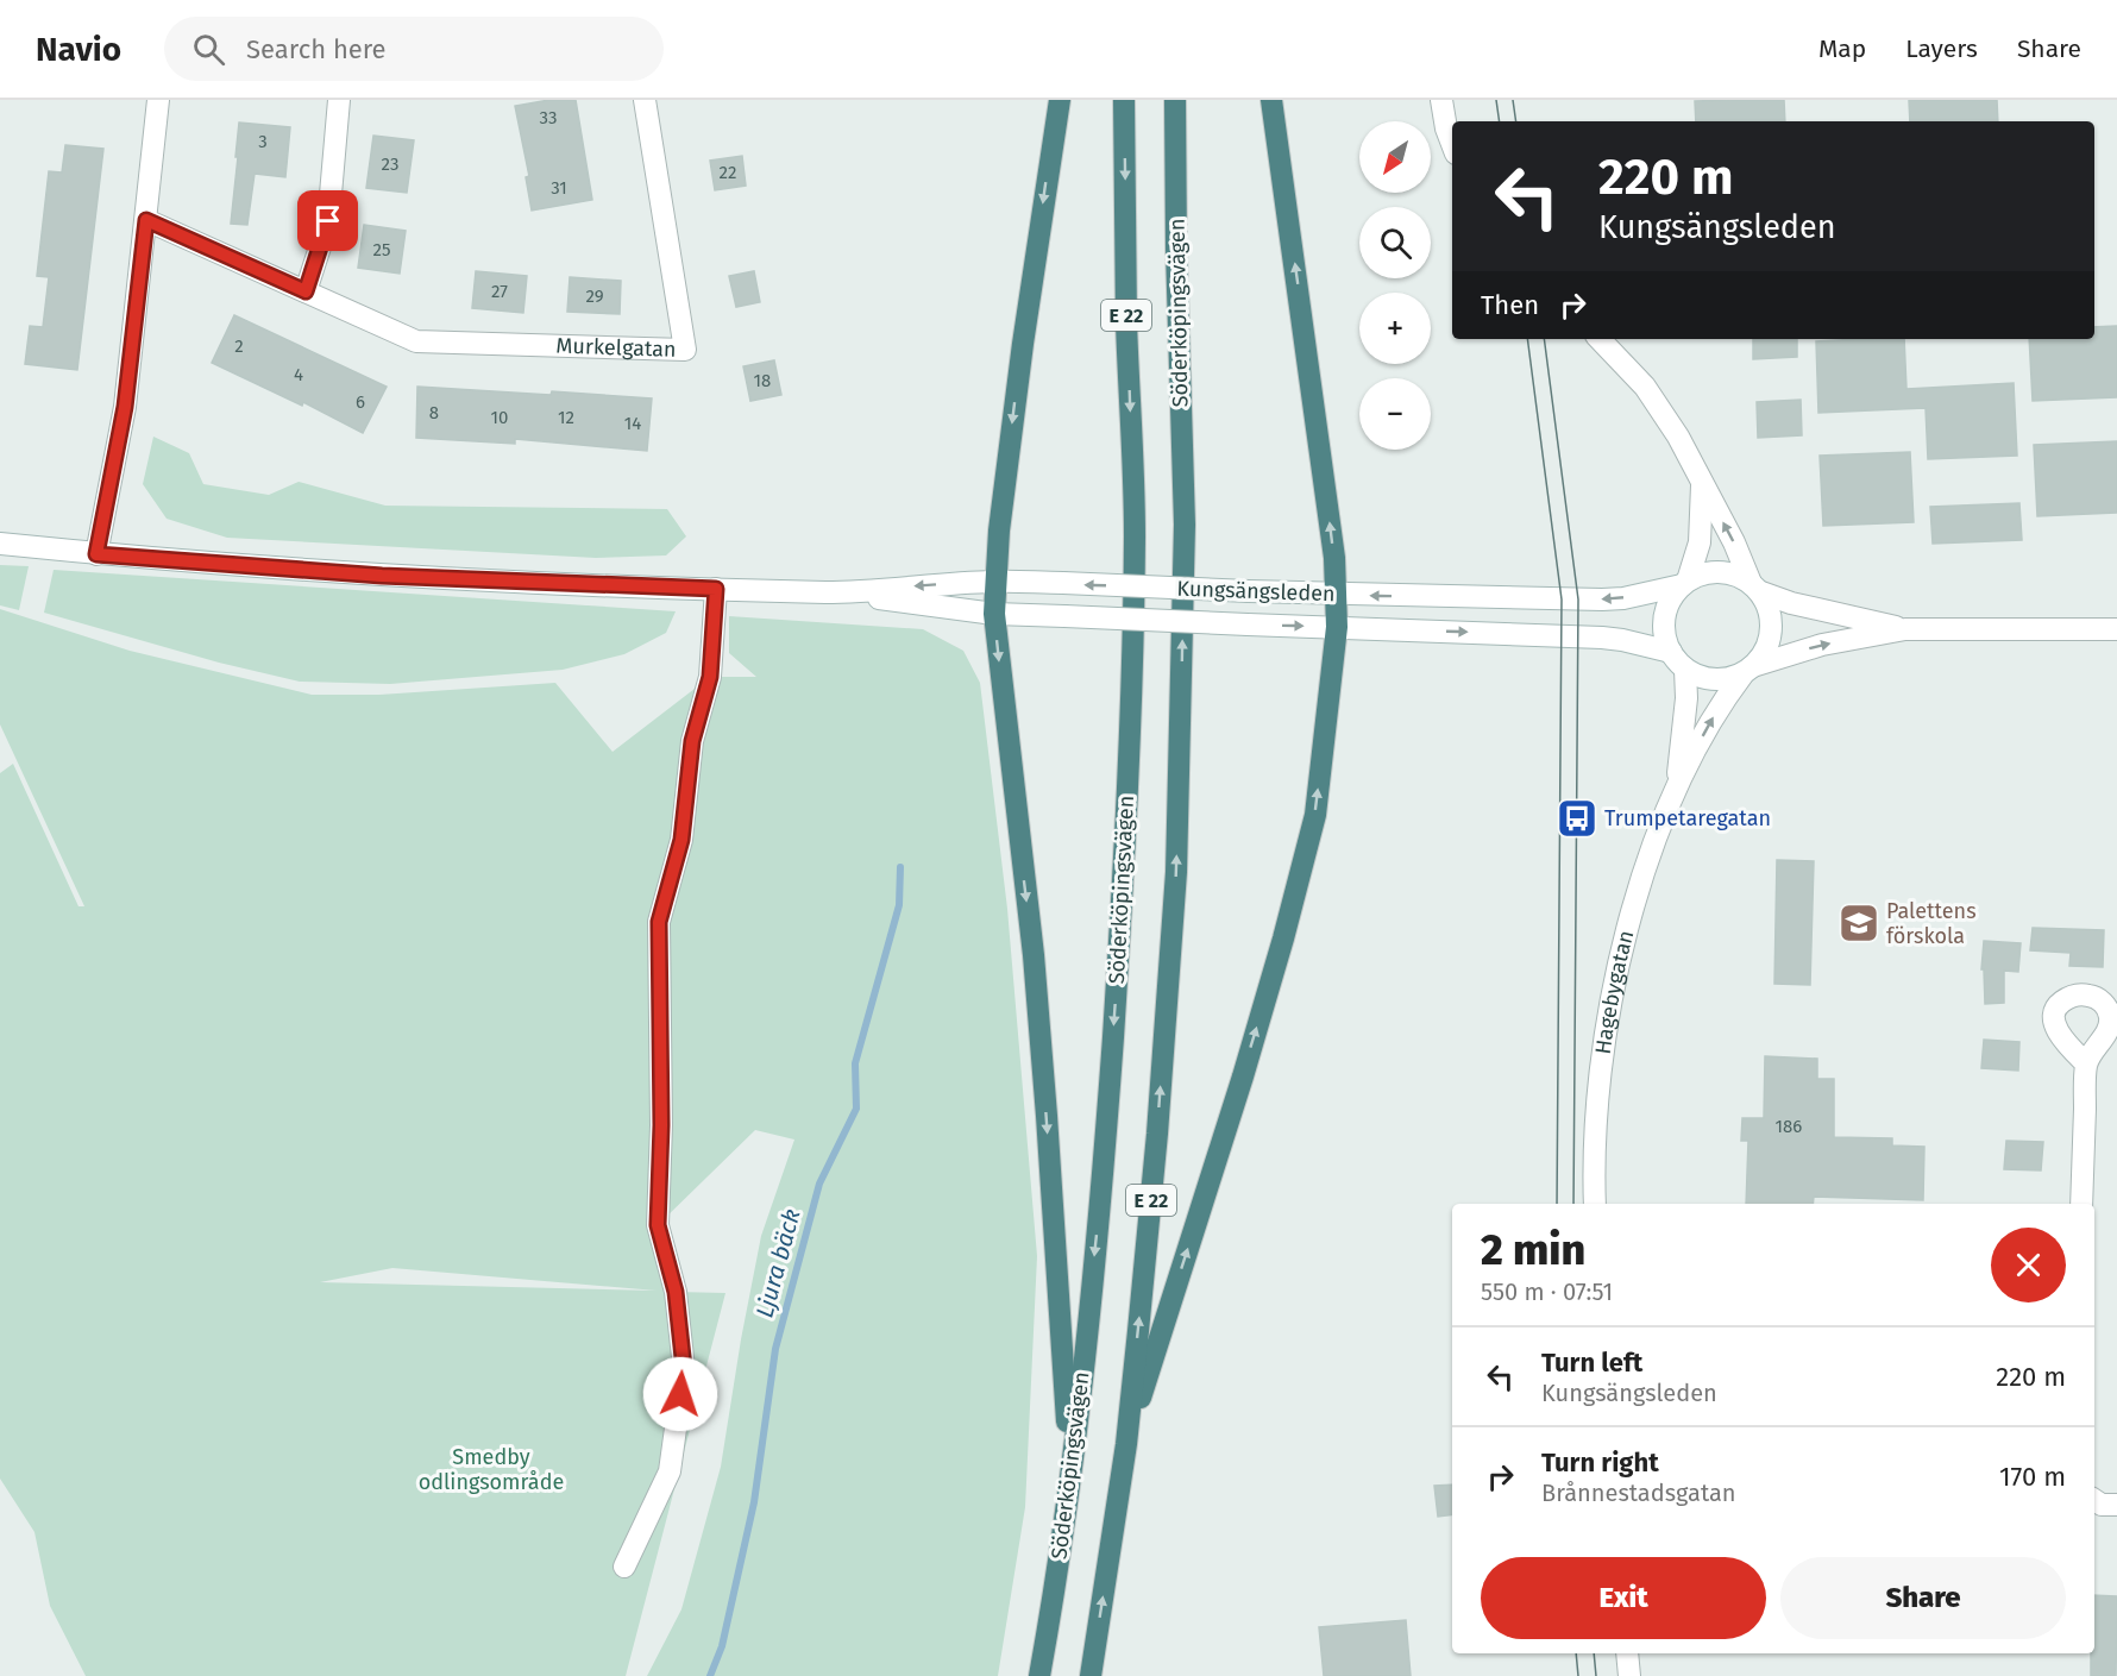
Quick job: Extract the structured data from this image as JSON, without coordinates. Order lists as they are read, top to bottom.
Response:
{
  "streets": {
    "highway": ["Söderköpingsvägen", "E 22"],
    "street": ["Murkelgatan", "Kungsängsleden", "Hagebygatan"]
  },
  "crossings": [
    ["Kungsängsleden", "Hagebygatan"]
  ],
  "water": ["Ljura bäck"],
  "parks": ["Smedby odlingsområde"],
  "places": {
    "bus stop": ["Trumpetaregatan"],
    "school or university": ["Palettens förskola"]
  },
  "house_numbers": [
    "33",
    "3",
    "23",
    "22",
    "31",
    "25",
    "27",
    "29",
    "2",
    "4",
    "18",
    "6",
    "8",
    "10",
    "12",
    "14",
    "186"
  ],
  "north": "bottom left",
  "page": {
    "header": "Navio",
    "search": "Search here",
    "nav": ["Map", "Layers", "Share"],
    "map_buttons": ["+", "−"],
    "turn": ["220 m", "Kungsängsleden"],
    "then": "Then",
    "heading": ["2 min", "550 m · 07:51"],
    "list": [
      {
        "name": "Turn left",
        "note": "Kungsängsleden",
        "value": "220 m"
      },
      {
        "name": "Turn right",
        "note": "Brånnestadsgatan",
        "value": "170 m"
      }
    ],
    "buttons": ["Exit", "Share"]
  }
}
